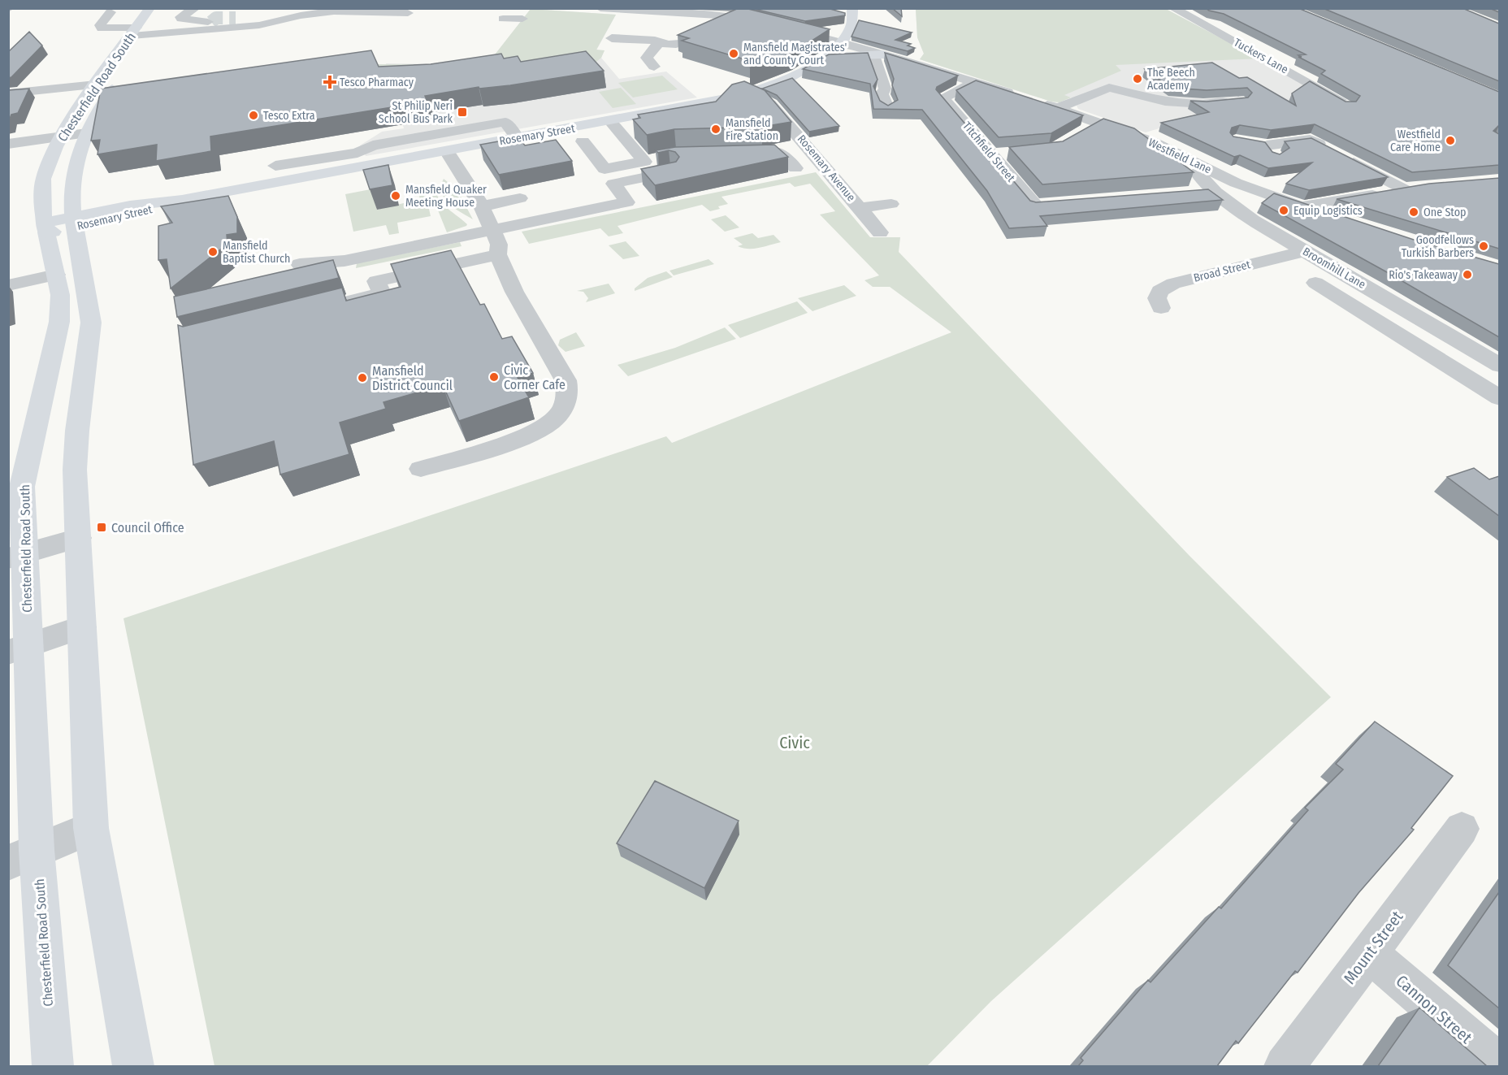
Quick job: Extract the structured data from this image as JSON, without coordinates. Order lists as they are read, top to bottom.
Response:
{
  "streets": {
    "main road": ["Chesterfield Road South", "Rosemary Street"],
    "street": [
      "Tuckers Lane",
      "Titchfield Street",
      "Westfield Lane",
      "Rosemary Avenue",
      "Broomhill Lane",
      "Broad Street",
      "Mount Street",
      "Cannon Street"
    ]
  },
  "crossings": [
    ["Chesterfield Road South", "Rosemary Street"],
    ["Rosemary Street", "Westfield Lane"],
    ["Rosemary Street", "Rosemary Avenue"],
    ["Titchfield Street", "Westfield Lane"],
    ["Westfield Lane", "Broomhill Lane"],
    ["Broomhill Lane", "Broad Street"],
    ["Mount Street", "Cannon Street"]
  ],
  "parks": ["Civic"],
  "places": {
    "other": [
      "Mansfield Magistrates' and County Court",
      "The Beech Academy",
      "Tesco Extra",
      "Mansfield Fire Station",
      "Westfield Care Home",
      "Mansfield Quaker Meeting House",
      "Equip Logistics",
      "One Stop",
      "Goodfellows Turkish Barbers",
      "Mansfield Baptist Church",
      "Rio's Takeaway",
      "Civic Corner Cafe",
      "Mansfield District Council"
    ],
    "health": ["Tesco Pharmacy"],
    "transit": ["St Philip Neri School Bus Park", "Council Office"]
  }
}
